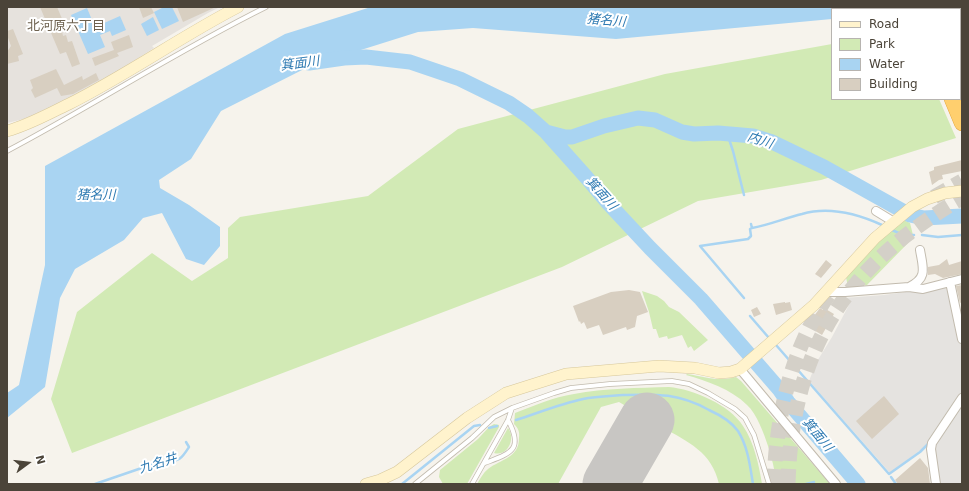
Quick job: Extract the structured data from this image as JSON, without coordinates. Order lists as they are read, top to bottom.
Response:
{
  "districts": ["北河原六丁目"],
  "water": [
    "猪名川",
    "箕面川",
    "内川",
    "九名井"
  ],
  "legend": [
    "Road",
    "Park",
    "Water",
    "Building"
  ],
  "north": "right"
}
